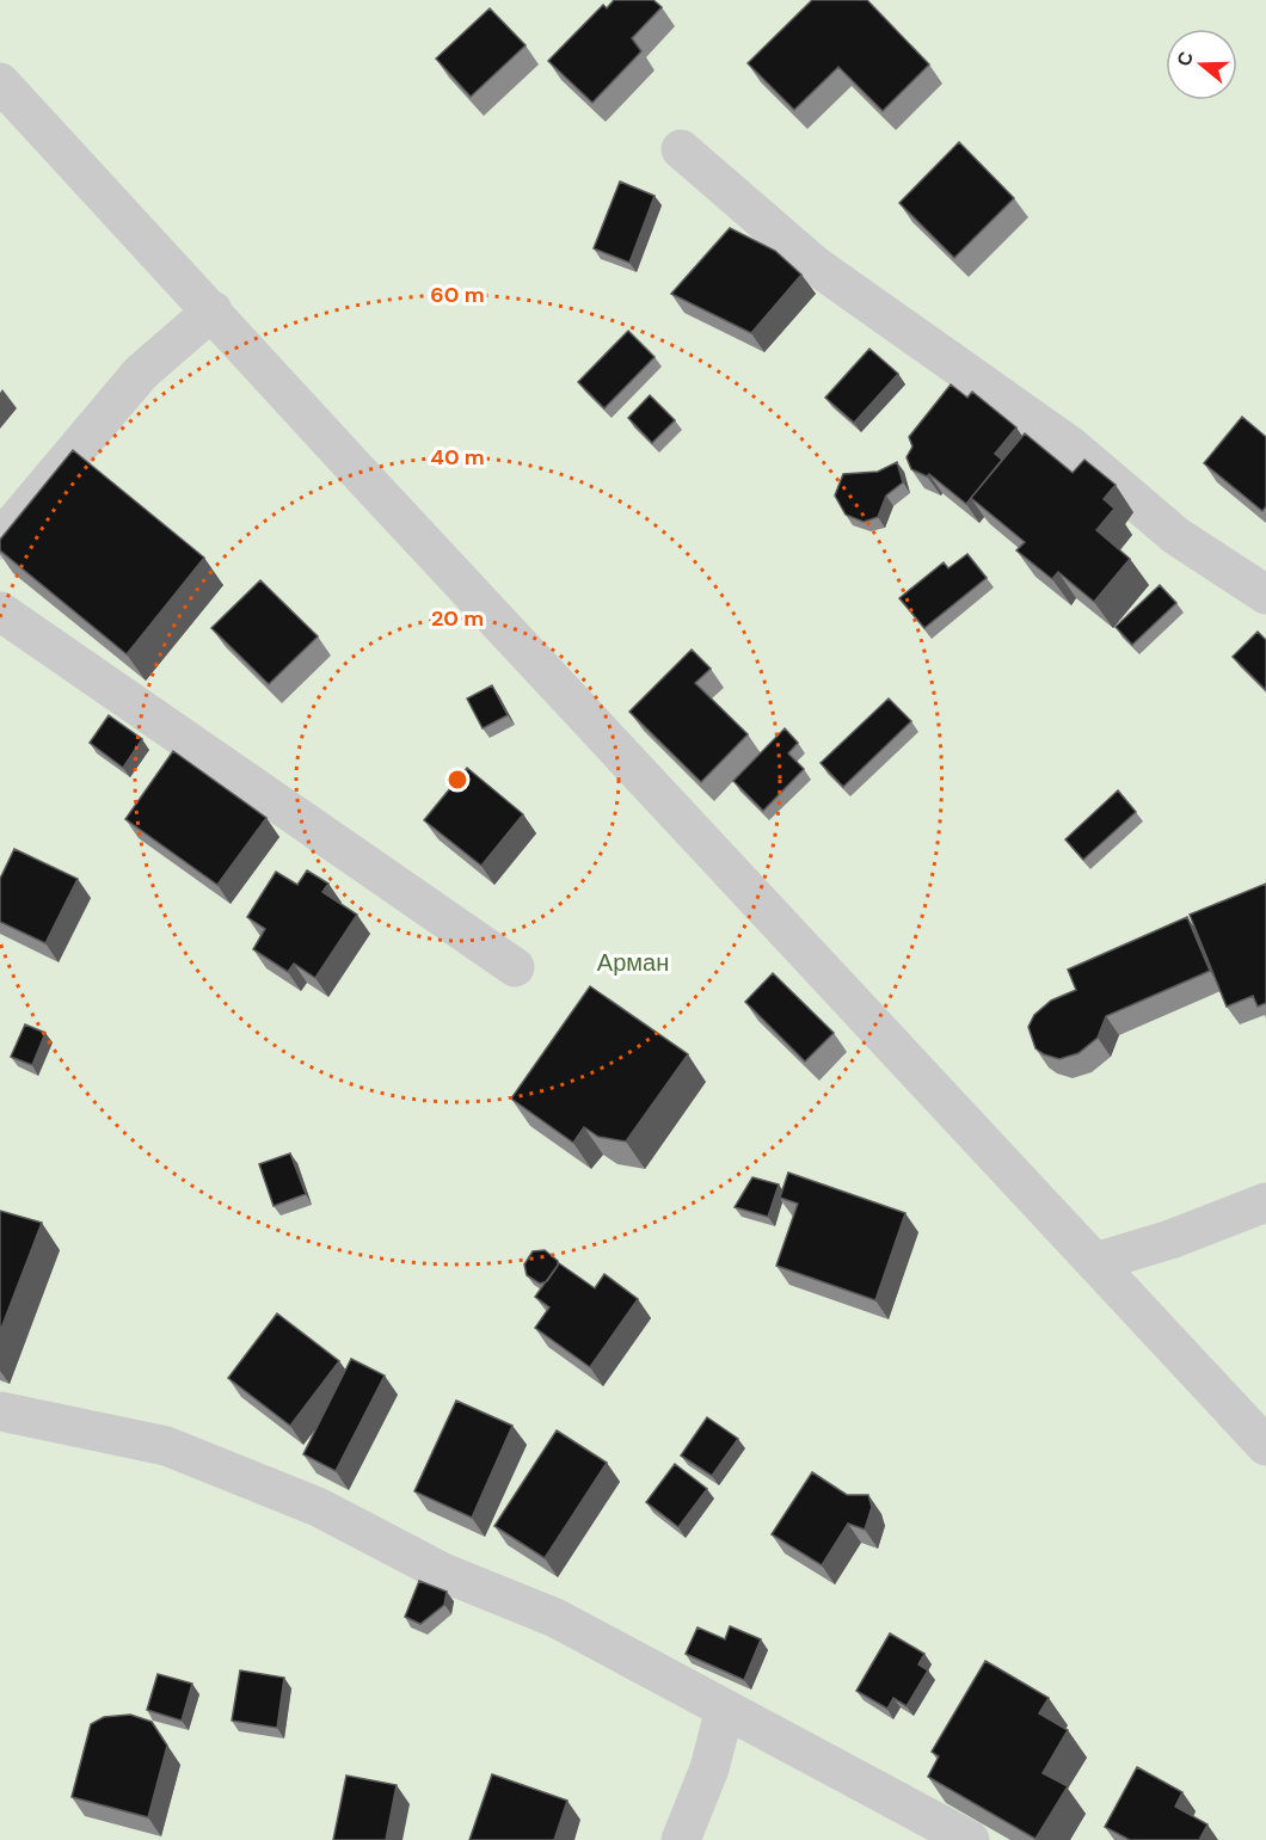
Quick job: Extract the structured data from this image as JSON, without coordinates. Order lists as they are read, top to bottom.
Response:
{
  "parks": ["Арман"],
  "north": "left",
  "rings": ["60 m", "40 m", "20 m"]
}
